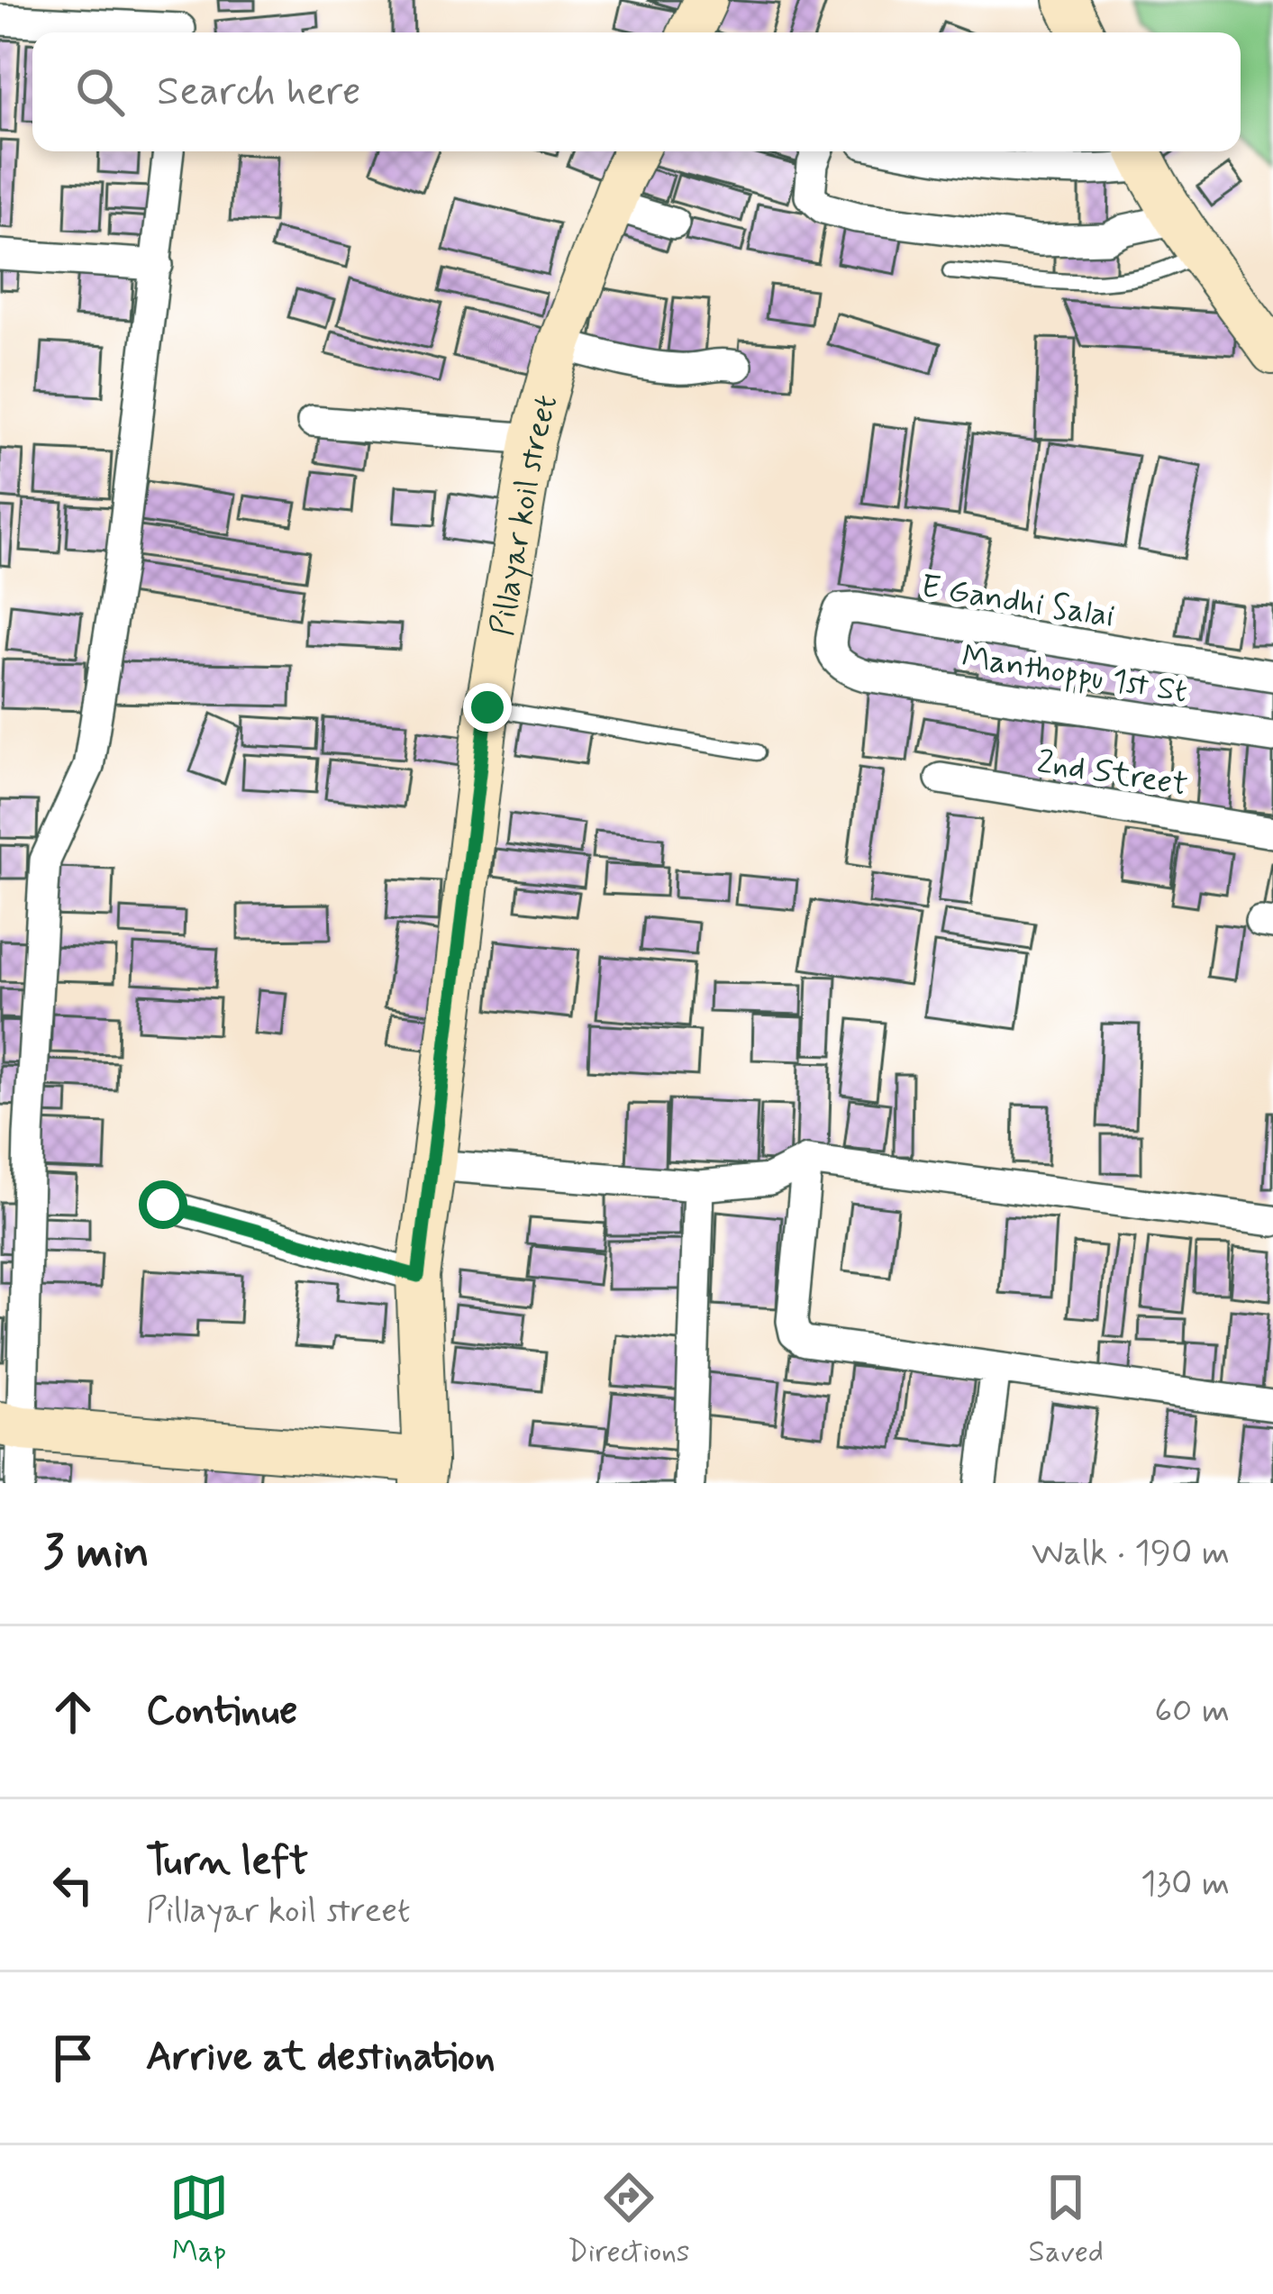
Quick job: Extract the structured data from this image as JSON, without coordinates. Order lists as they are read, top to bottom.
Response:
{
  "streets": {
    "street": [
      "Pillayar koil street",
      "E Gandhi Salai",
      "Manthoppu 1st St",
      "2nd Street"
    ]
  },
  "crossings": [
    ["E Gandhi Salai", "Manthoppu 1st St"]
  ],
  "page": {
    "search": "Search here",
    "heading": ["3 min", "Walk · 190 m"],
    "list": [
      ["Continue", "60 m"],
      ["Turn left", "Pillayar koil street", "130 m"],
      "Arrive at destination"
    ],
    "nav": ["Map", "Directions", "Saved"]
  }
}
